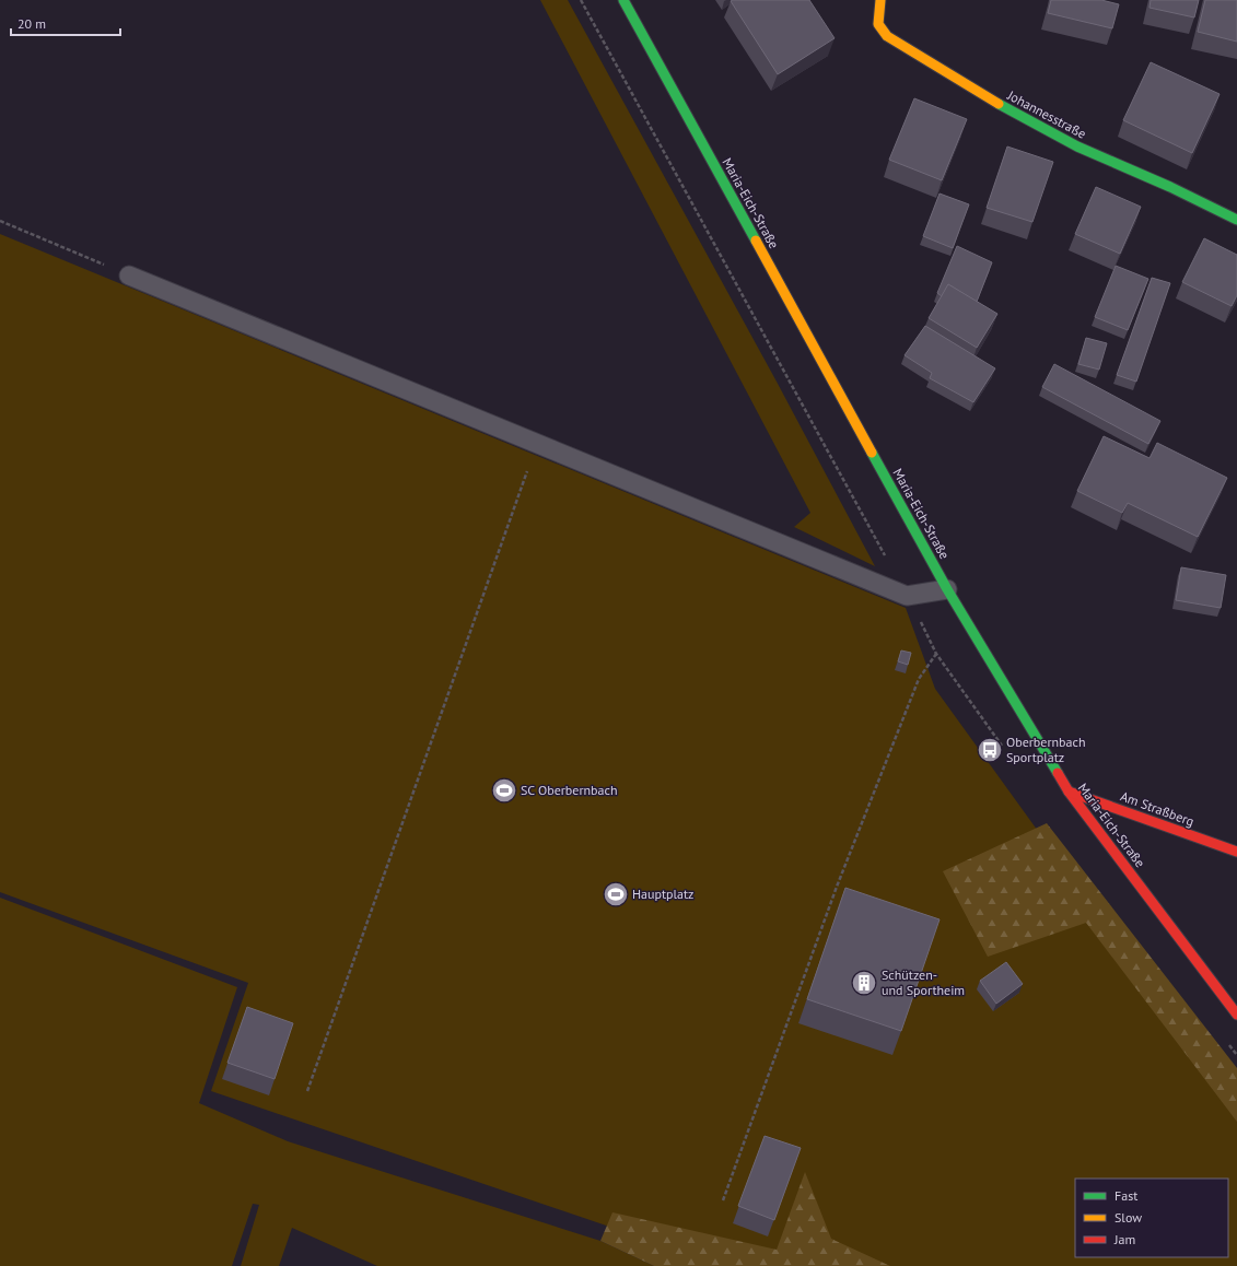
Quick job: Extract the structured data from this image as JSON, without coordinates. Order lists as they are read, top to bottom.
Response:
{
  "streets": {
    "main road": ["Johannesstraße", "Maria-Eich-Straße", "Am Straßberg"]
  },
  "crossings": [
    ["Maria-Eich-Straße", "Am Straßberg"]
  ],
  "places": {
    "bus stop": ["Oberbernbach Sportplatz"],
    "sports": ["SC Oberbernbach", "Hauptplatz"],
    "building": ["Schützen- und Sportheim"]
  },
  "legend": ["Fast", "Slow", "Jam"],
  "scale_bar": "20 m"
}
